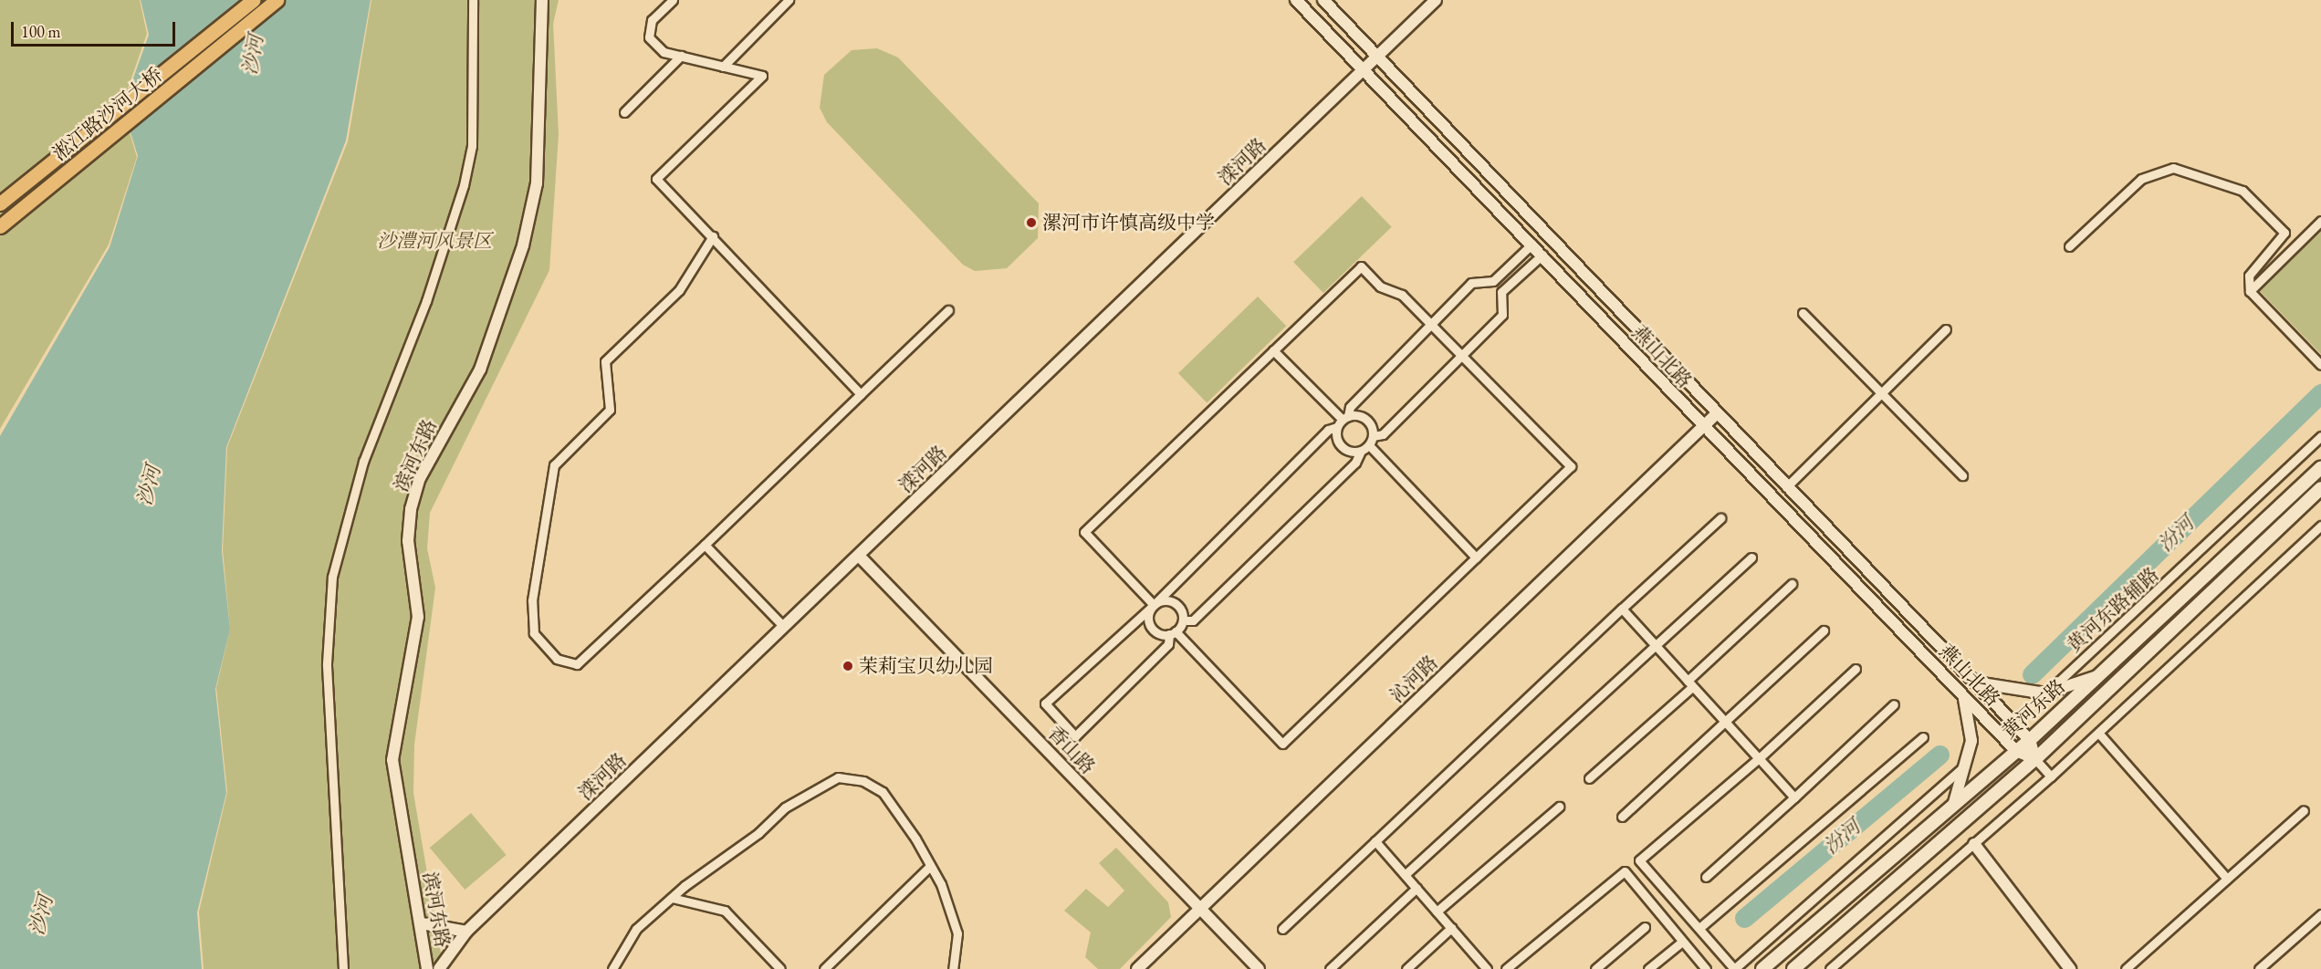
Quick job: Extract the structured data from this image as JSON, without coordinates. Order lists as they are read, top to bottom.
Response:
{
  "streets": {
    "main road": ["淞江路沙河大桥", "黄河东路"],
    "street": [
      "滦河路",
      "燕山北路",
      "滨河东路",
      "黄河东路辅路",
      "沁河路",
      "香山路"
    ]
  },
  "crossings": [
    ["滦河路", "燕山北路"],
    ["滦河路", "香山路"],
    ["燕山北路", "沁河路"],
    ["燕山北路", "黄河东路"],
    ["沁河路", "香山路"]
  ],
  "water": ["沙河", "汾河"],
  "parks": ["沙澧河风景区"],
  "places": ["漯河市许慎高级中学", "茉莉宝贝幼儿园"],
  "scale_bar": "100 m"
}
